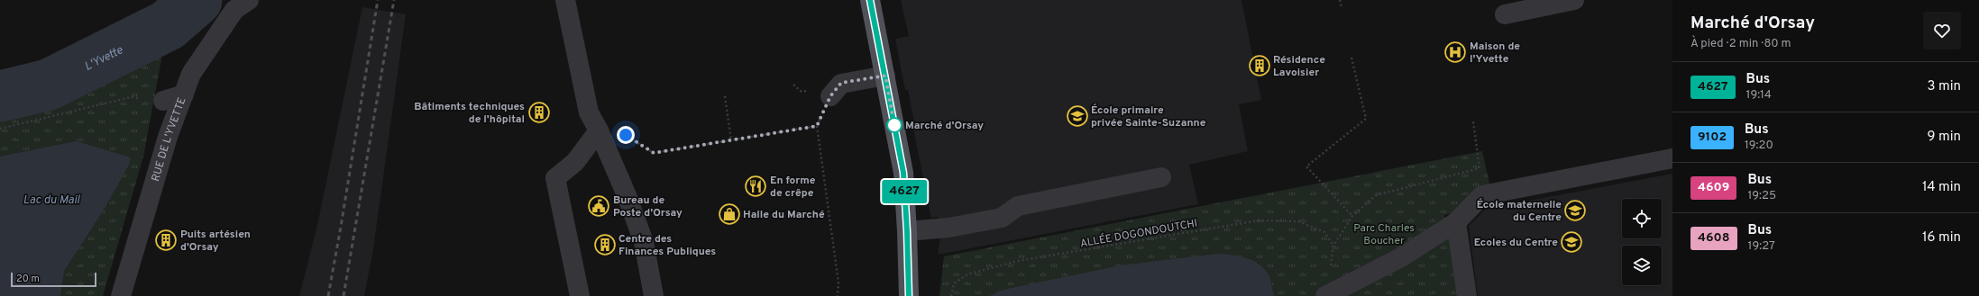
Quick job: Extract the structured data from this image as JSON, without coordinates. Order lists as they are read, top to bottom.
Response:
{
  "streets": {
    "street": ["RUE DE L'YVETTE"],
    "path": ["ALLÉE DOGONDOUTCHI"]
  },
  "water": ["L'Yvette", "Lac du Mail"],
  "parks": ["Parc Charles Boucher"],
  "places": {
    "hospital": ["Maison de l'Yvette"],
    "building": [
      "Résidence Lavoisier",
      "Bâtiments techniques de l'hôpital",
      "Puits artésien d'Orsay",
      "Centre des Finances Publiques"
    ],
    "school or university": ["École primaire privée Sainte-Suzanne", "École maternelle du Centre", "Ecoles du Centre"],
    "other": ["Marché d'Orsay"],
    "restaurant": ["En forme de crêpe"],
    "public building": ["Bureau de Poste d'Orsay"],
    "shop": ["Halle du Marché"]
  },
  "lines": ["bus line 4627"],
  "scale_bar": "20 m",
  "page": {
    "on_map": "4627",
    "heading": ["Marché d'Orsay", "À pied · 2 min · 80 m"],
    "list": [
      {
        "mark": "4627",
        "name": "Bus",
        "note": "19:14",
        "value": "3 min"
      },
      {
        "mark": "9102",
        "name": "Bus",
        "note": "19:20",
        "value": "9 min"
      },
      {
        "mark": "4609",
        "name": "Bus",
        "note": "19:25",
        "value": "14 min"
      },
      {
        "mark": "4608",
        "name": "Bus",
        "note": "19:27",
        "value": "16 min"
      }
    ],
    "scale": "20 m"
  }
}
